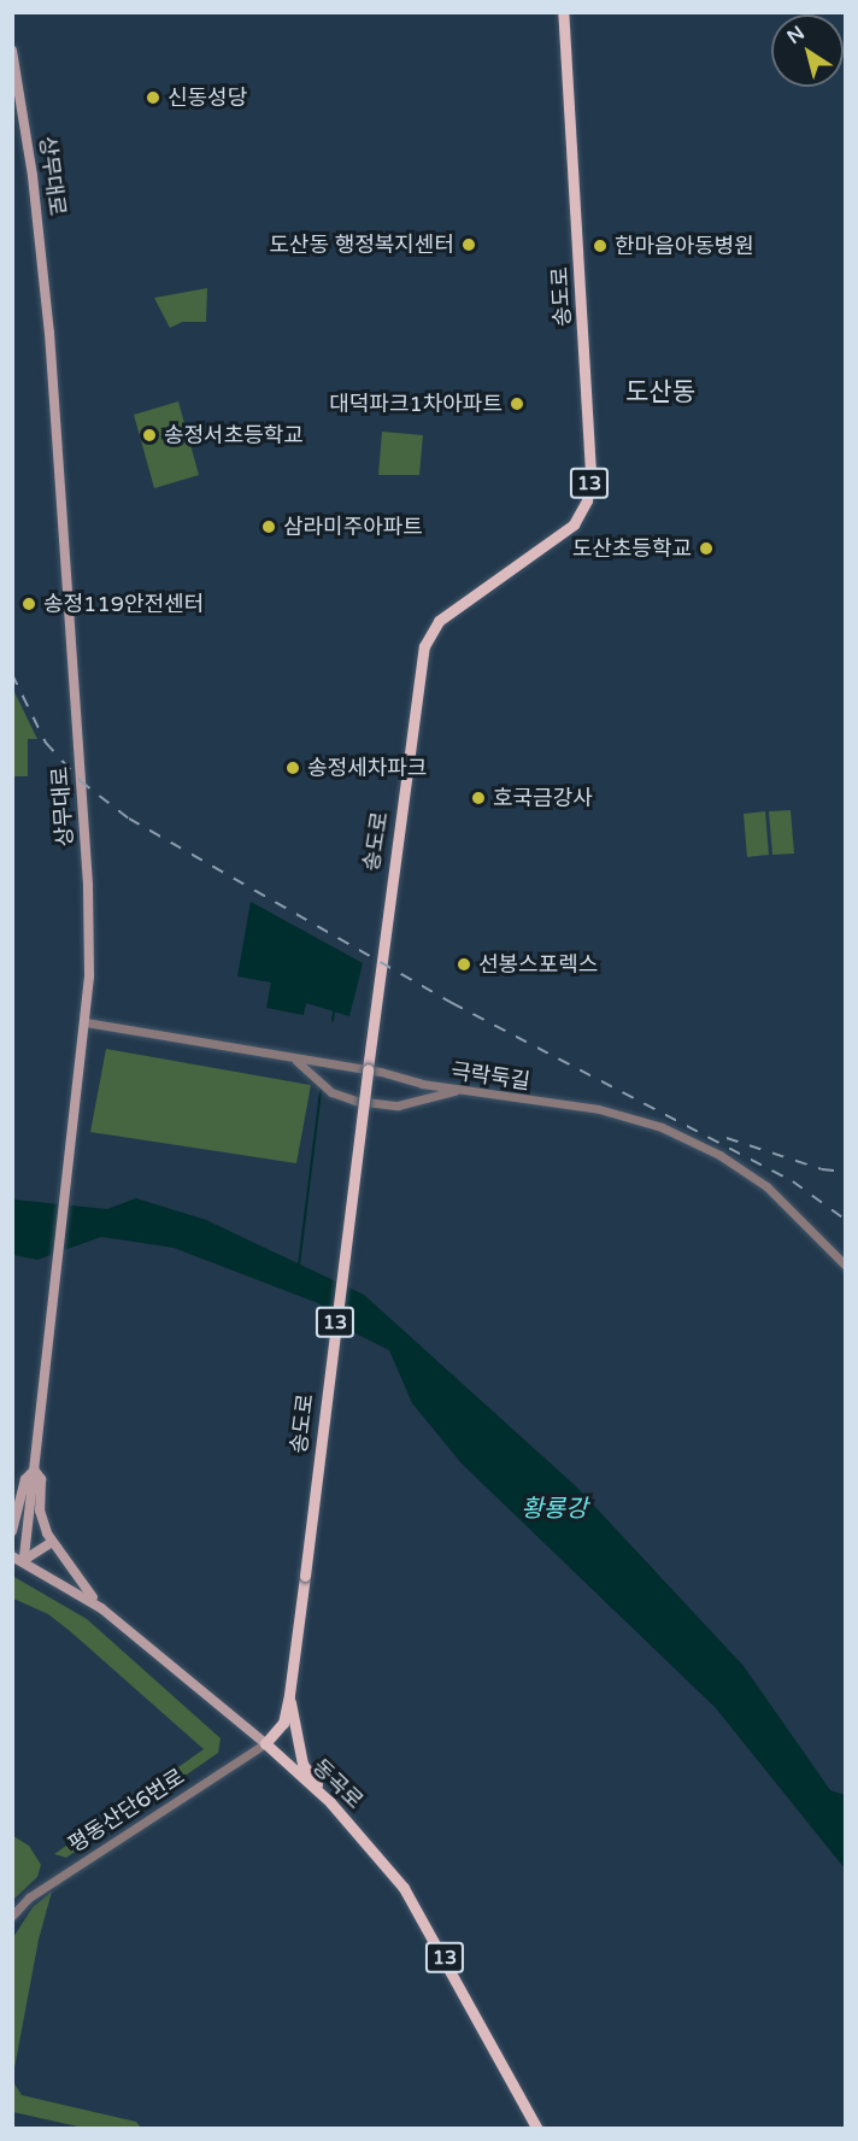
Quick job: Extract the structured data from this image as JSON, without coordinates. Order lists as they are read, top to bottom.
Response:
{
  "streets": {
    "main road": [
      "상무대로",
      "송도로",
      "13",
      "동곡로"
    ],
    "street": ["극락둑길", "평동산단6번로"]
  },
  "crossings": [
    ["상무대로", "극락둑길"],
    ["상무대로", "동곡로"],
    ["송도로", "13"],
    ["송도로", "극락둑길"],
    ["송도로", "동곡로"],
    ["송도로", "평동산단6번로"],
    ["13", "동곡로"],
    ["동곡로", "평동산단6번로"]
  ],
  "districts": ["도산동"],
  "water": ["황룡강"],
  "places": [
    "신동성당",
    "도산동 행정복지센터",
    "한마음아동병원",
    "대덕파크1차아파트",
    "송정서초등학교",
    "삼라미주아파트",
    "도산초등학교",
    "송정119안전센터",
    "송정세차파크",
    "호국금강사",
    "선봉스포렉스"
  ],
  "north": "top left"
}
